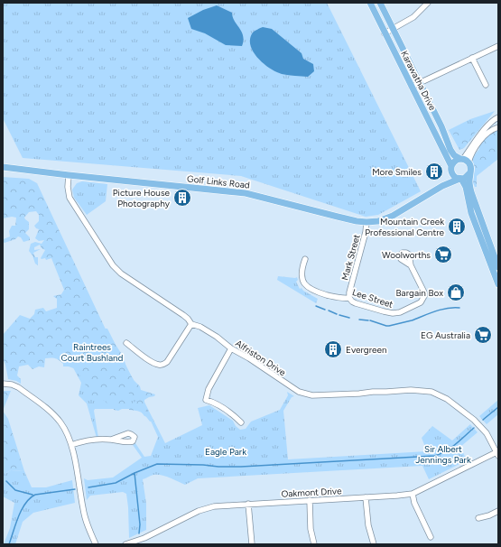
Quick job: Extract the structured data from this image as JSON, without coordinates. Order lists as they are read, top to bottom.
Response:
{
  "streets": {
    "main road": ["Karawatha Drive", "Golf Links Road"],
    "street": [
      "Mark Street",
      "Lee Street",
      "Alfriston Drive",
      "Oakmont Drive"
    ]
  },
  "crossings": [
    ["Karawatha Drive", "Golf Links Road"],
    ["Golf Links Road", "Mark Street"],
    ["Golf Links Road", "Alfriston Drive"],
    ["Mark Street", "Lee Street"],
    ["Alfriston Drive", "Oakmont Drive"]
  ],
  "parks": ["Raintrees Court Bushland", "Sir Albert Jennings Park", "Eagle Park"],
  "places": {
    "building": [
      "More Smiles",
      "Picture House Photography",
      "Mountain Creek Professional Centre",
      "Evergreen"
    ],
    "supermarket": ["Woolworths", "EG Australia"],
    "shop": ["Bargain Box"]
  }
}
